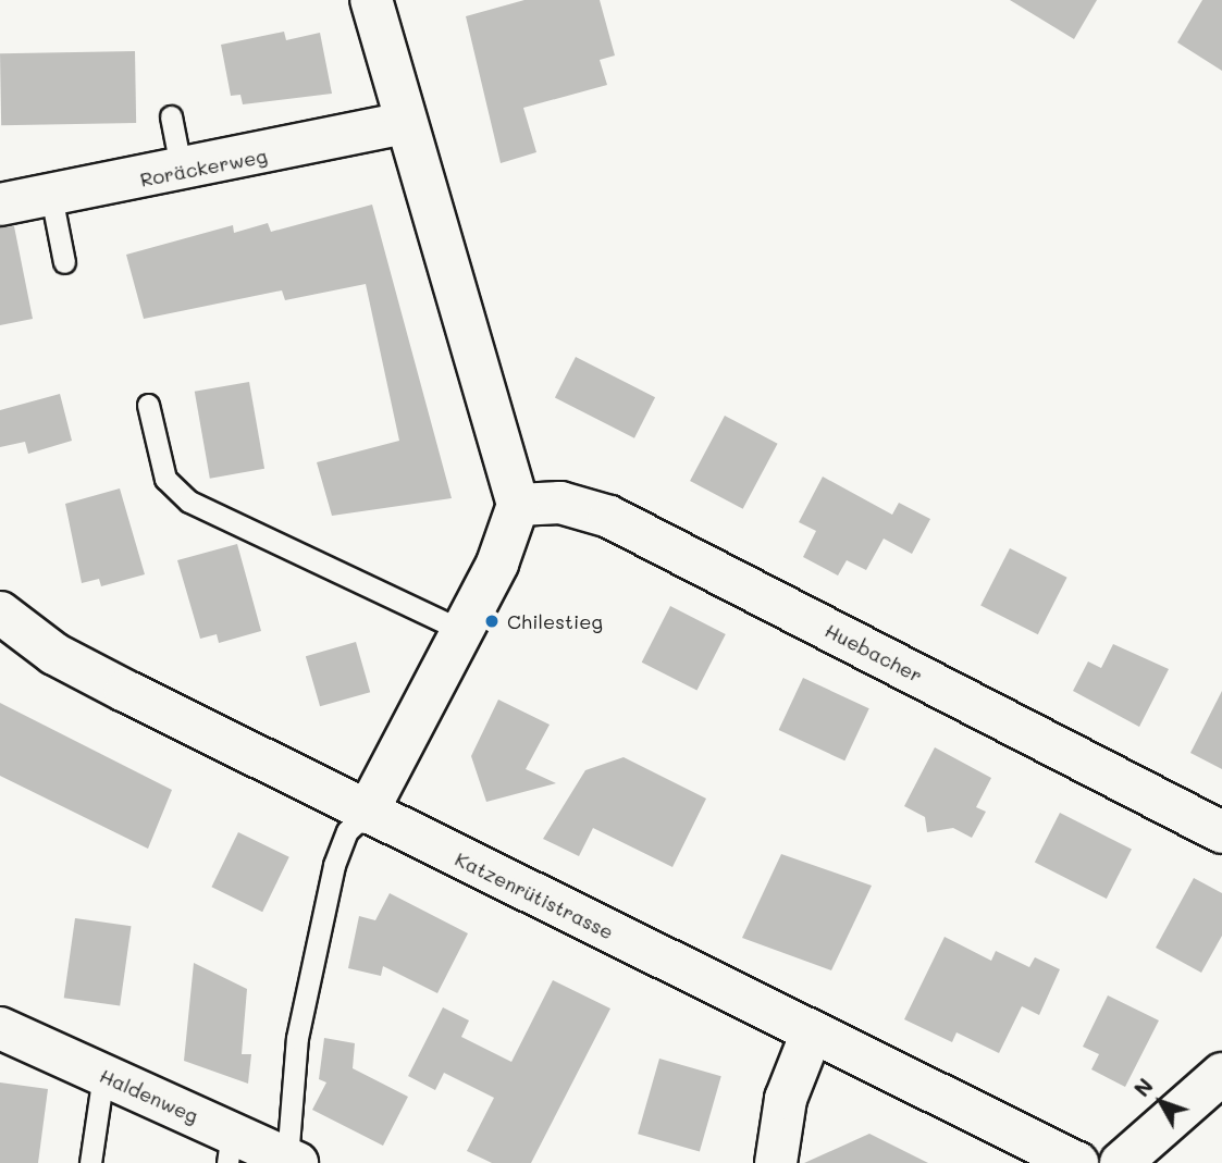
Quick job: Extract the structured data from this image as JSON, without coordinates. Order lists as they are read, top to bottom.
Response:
{
  "streets": {
    "street": [
      "Roräckerweg",
      "Huebacher",
      "Katzenrütistrasse",
      "Haldenweg"
    ]
  },
  "places": ["Chilestieg"],
  "north": "top left"
}
